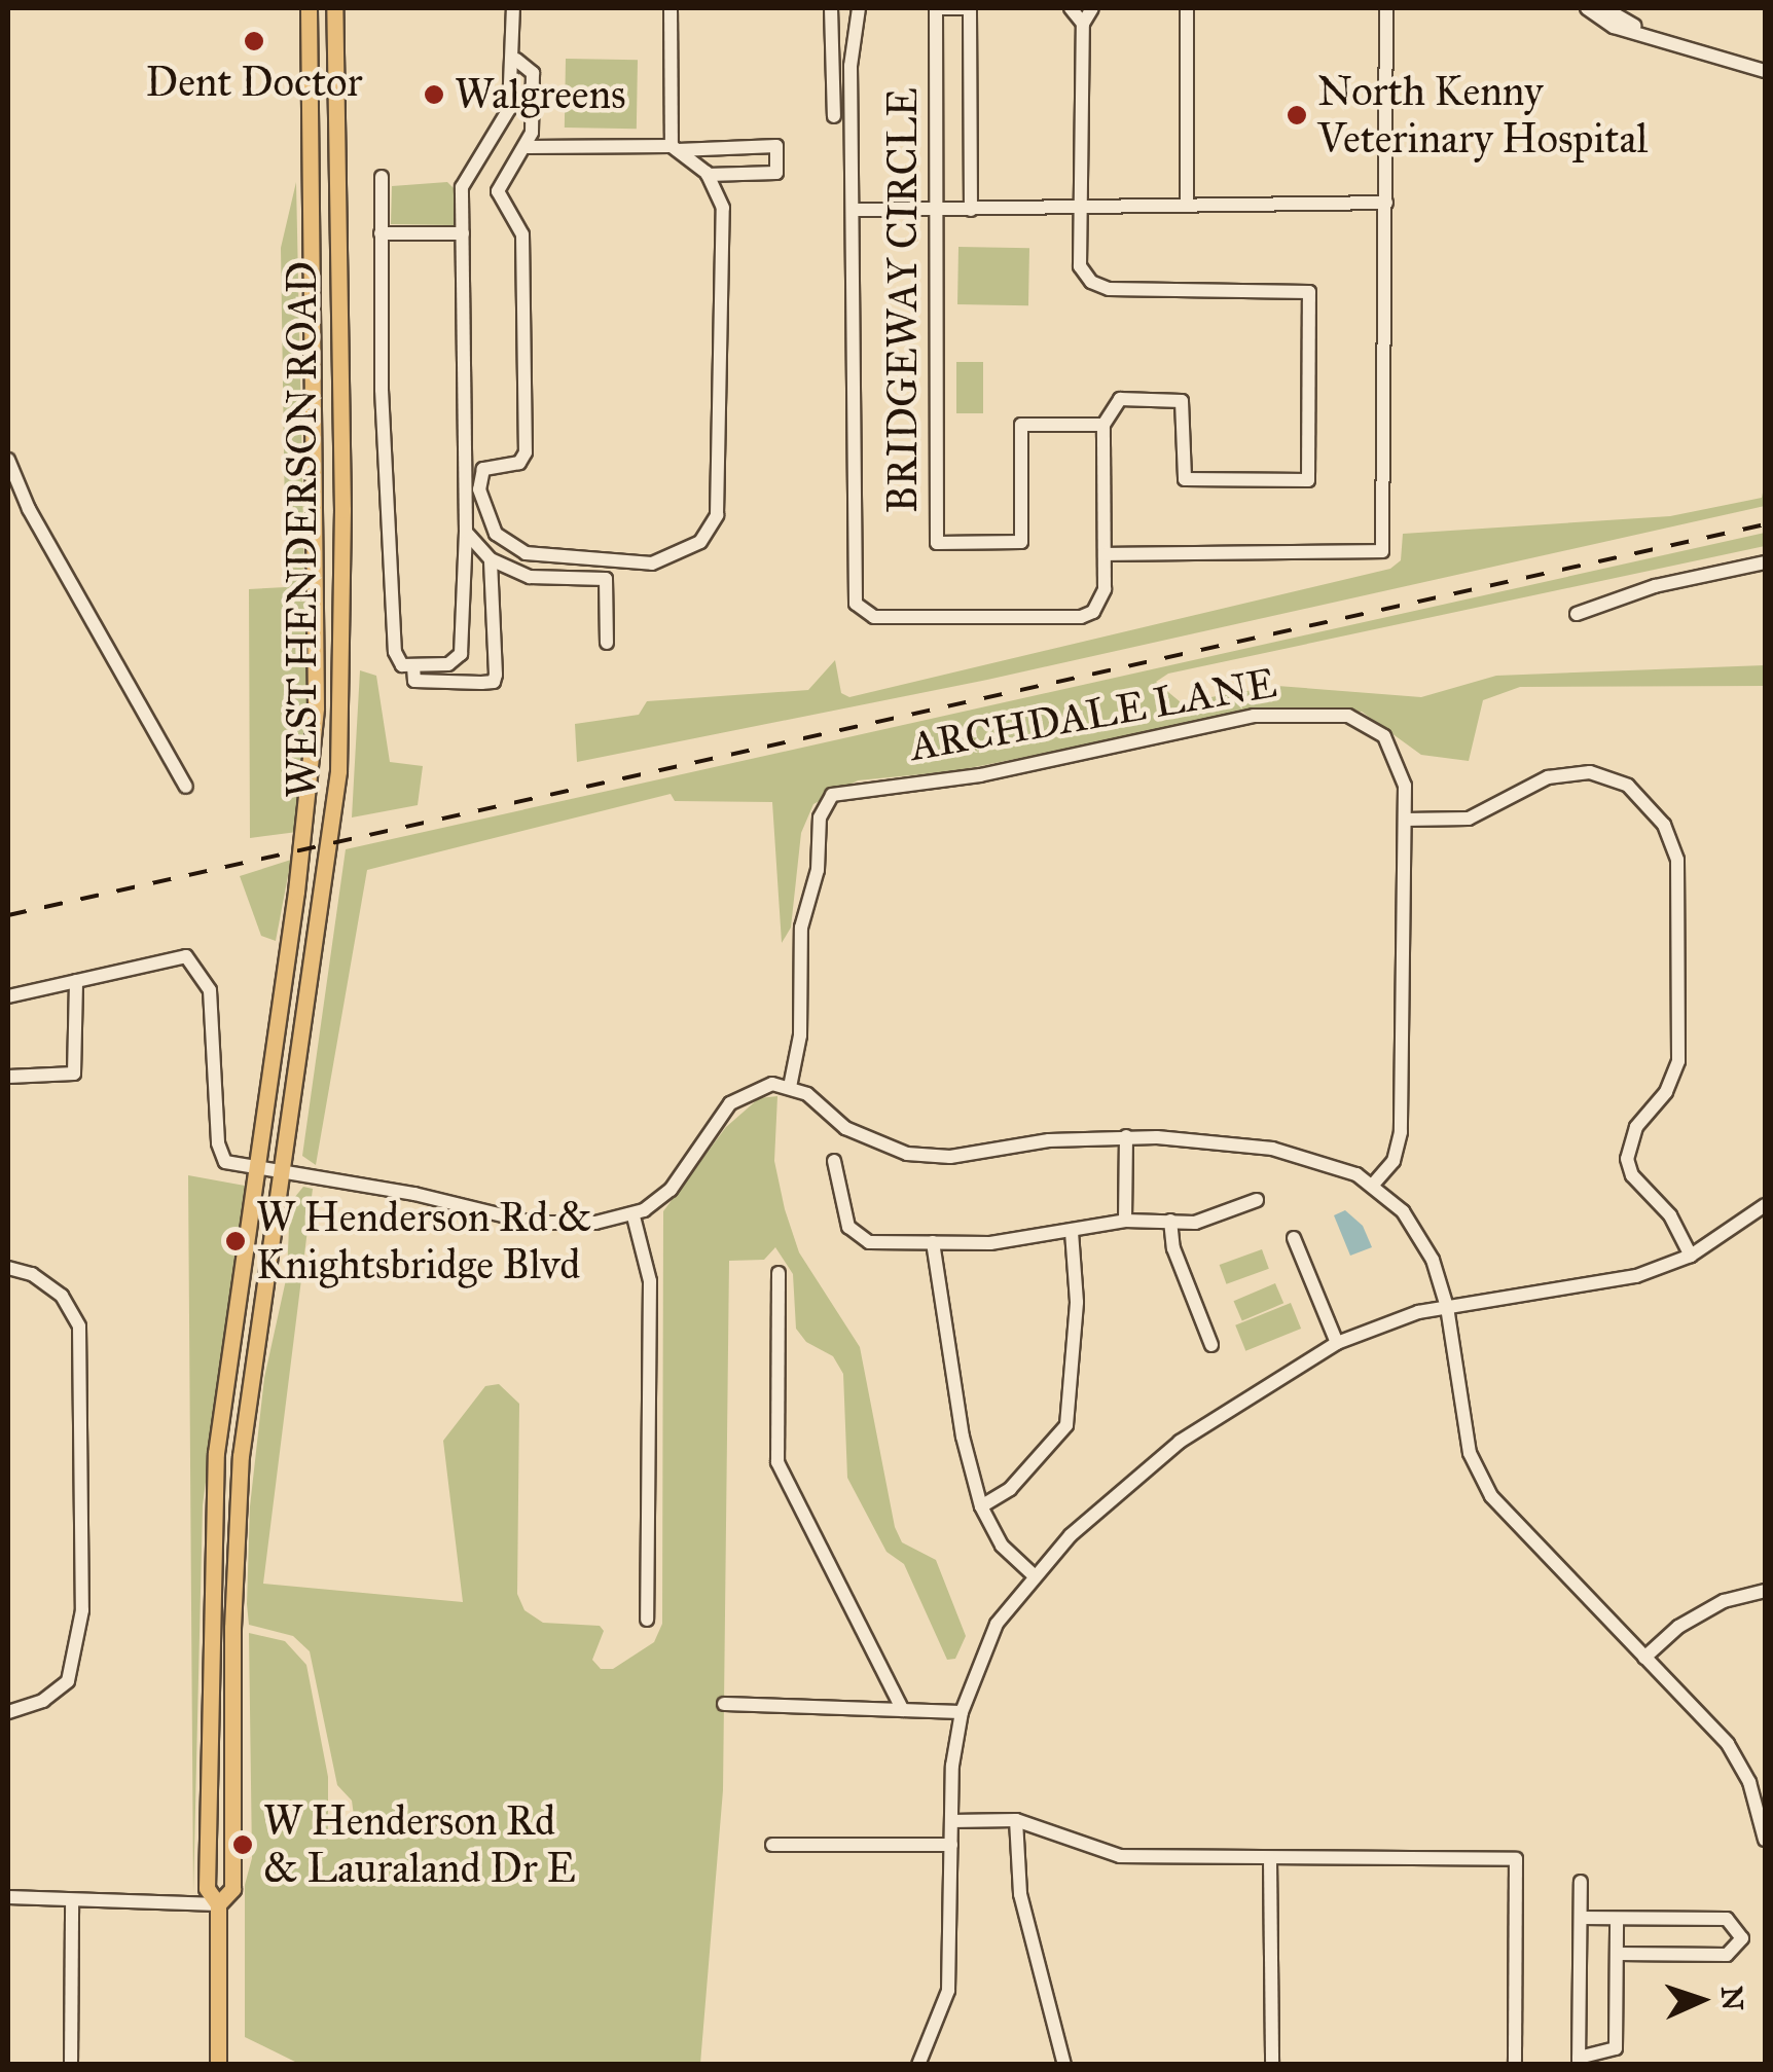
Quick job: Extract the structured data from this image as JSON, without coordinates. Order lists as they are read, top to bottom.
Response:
{
  "streets": {
    "main road": ["WEST HENDERSON ROAD"],
    "street": ["BRIDGEWAY CIRCLE", "ARCHDALE LANE"]
  },
  "places": [
    "Dent Doctor",
    "Walgreens",
    "North Kenny Veterinary Hospital",
    "W Henderson Rd & Knightsbridge Blvd",
    "W Henderson Rd & Lauraland Dr E"
  ],
  "north": "right"
}
